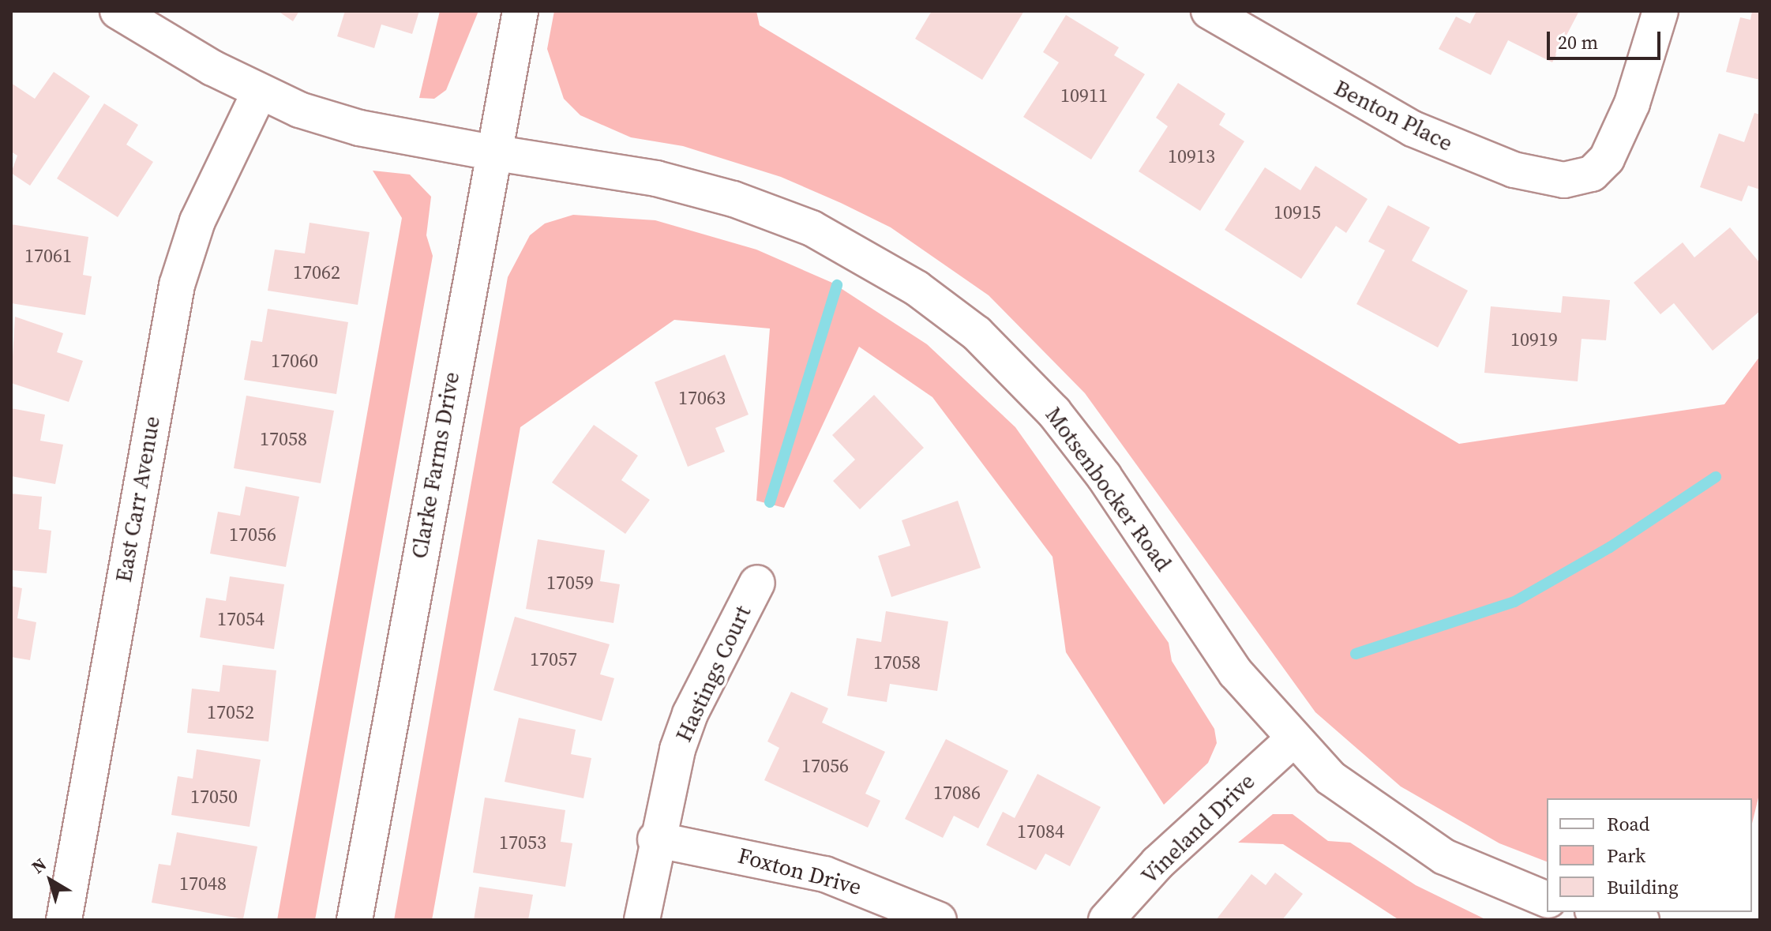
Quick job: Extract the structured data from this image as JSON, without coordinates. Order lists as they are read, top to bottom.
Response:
{
  "streets": {
    "street": [
      "Benton Place",
      "Clarke Farms Drive",
      "Motsenbocker Road",
      "East Carr Avenue",
      "Hastings Court",
      "Vineland Drive",
      "Foxton Drive"
    ]
  },
  "crossings": [
    ["Clarke Farms Drive", "Motsenbocker Road"],
    ["Motsenbocker Road", "East Carr Avenue"],
    ["Motsenbocker Road", "Vineland Drive"],
    ["Hastings Court", "Foxton Drive"]
  ],
  "house_numbers": [
    "10911",
    "10913",
    "10915",
    "17061",
    "17062",
    "10919",
    "17060",
    "17063",
    "17058",
    "17056",
    "17059",
    "17054",
    "17057",
    "17058",
    "17052",
    "17056",
    "17086",
    "17050",
    "17084",
    "17053",
    "17048"
  ],
  "legend": ["Road", "Park", "Building"],
  "scale_bar": "20 m",
  "north": "top left"
}
